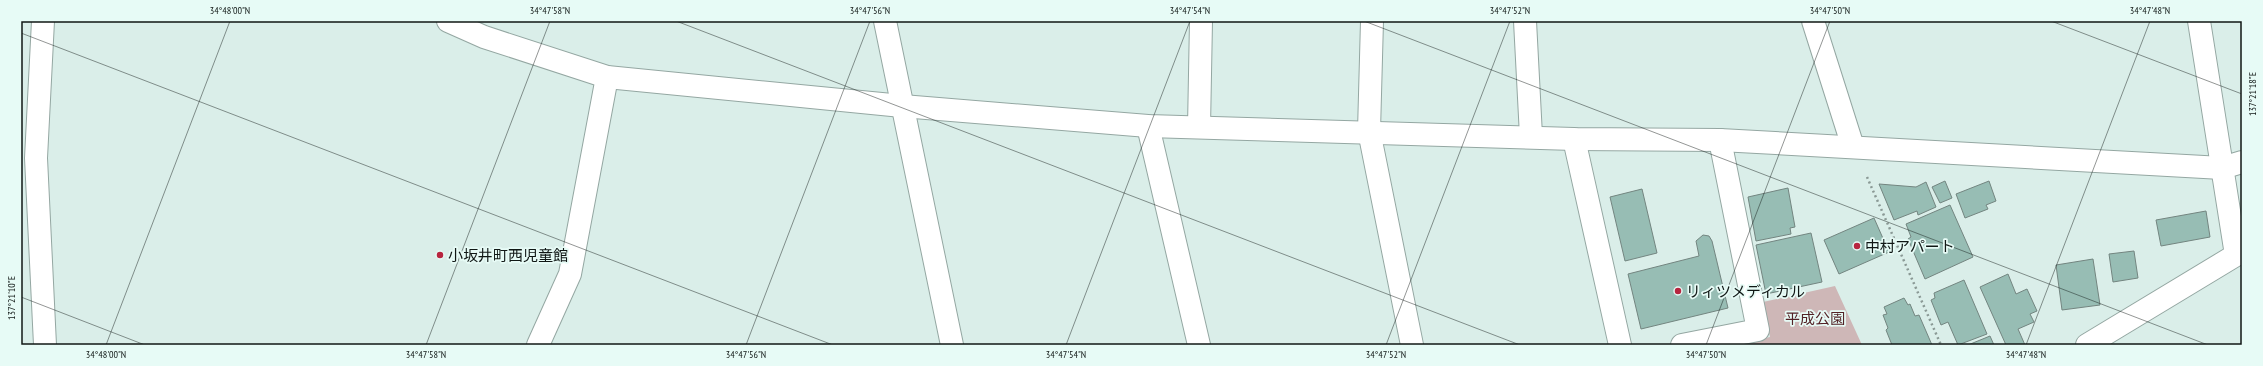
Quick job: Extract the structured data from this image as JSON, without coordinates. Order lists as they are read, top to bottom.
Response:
{
  "parks": ["平成公園"],
  "places": ["中村アパート", "小坂井町西児童館", "リィツメディカル"],
  "coordinates": [
    "34°48'00\"N",
    "34°47'58\"N",
    "34°47'56\"N",
    "34°47'54\"N",
    "34°47'52\"N",
    "34°47'50\"N",
    "34°47'48\"N",
    "137°21'18\"E",
    "137°21'10\"E"
  ]
}
